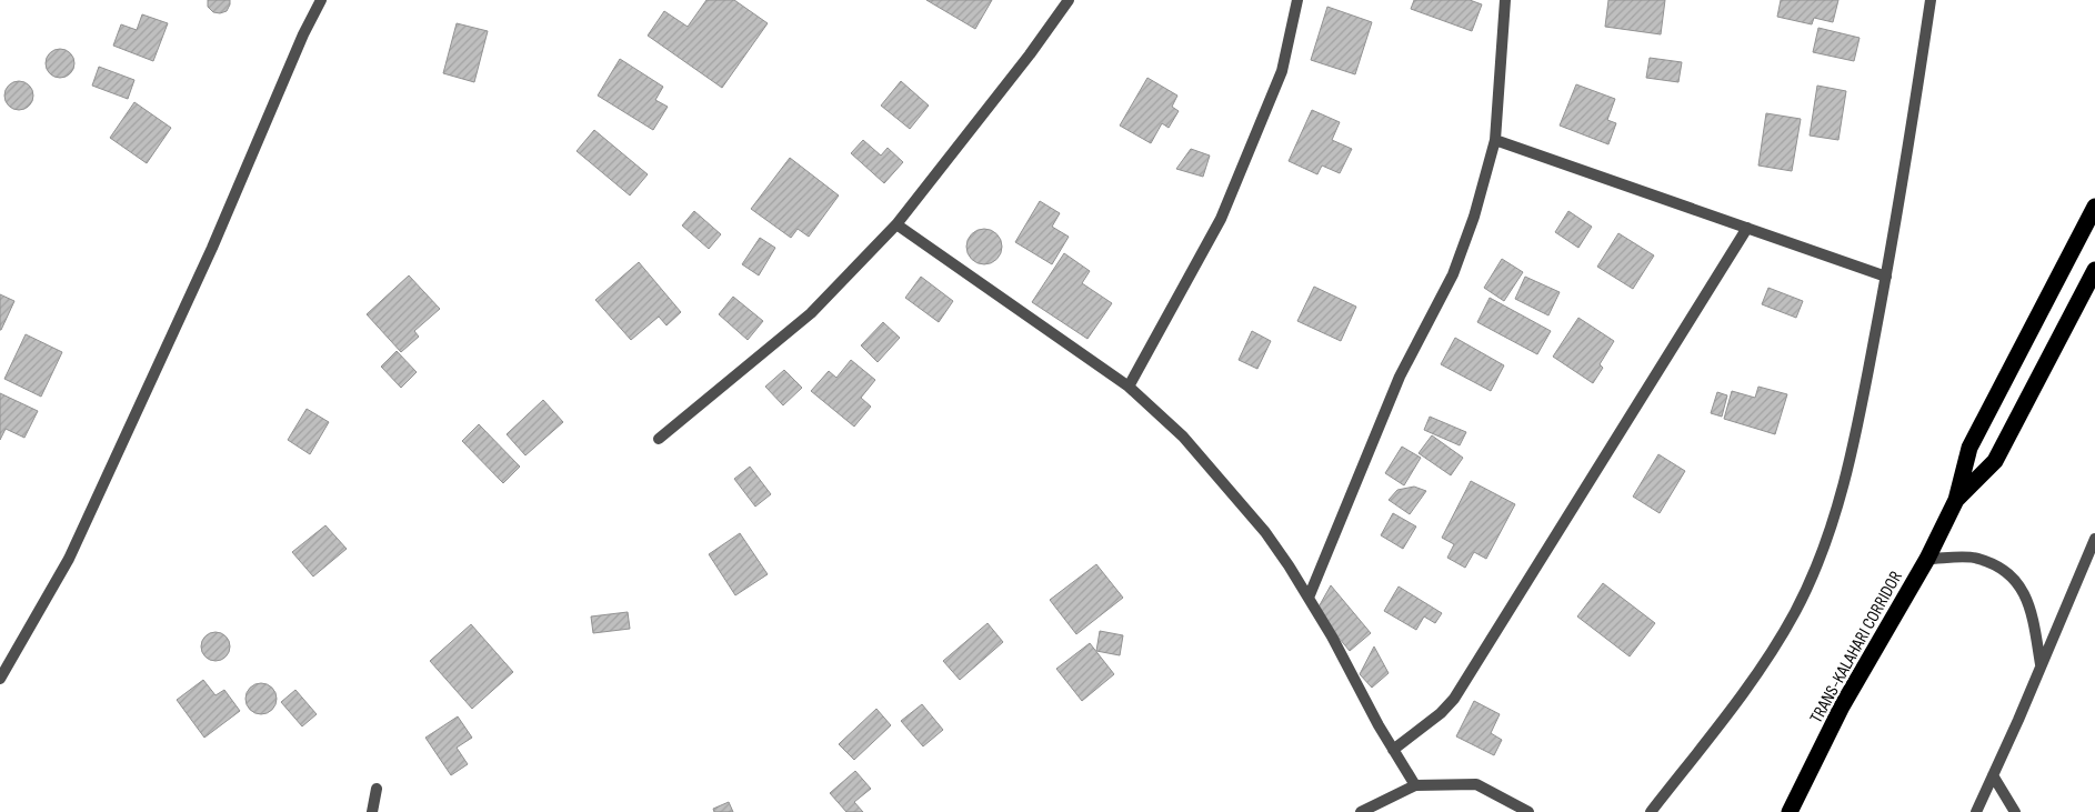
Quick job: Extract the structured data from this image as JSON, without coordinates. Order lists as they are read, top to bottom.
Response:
{
  "streets": {
    "highway": ["TRANS-KALAHARI CORRIDOR"]
  }
}
